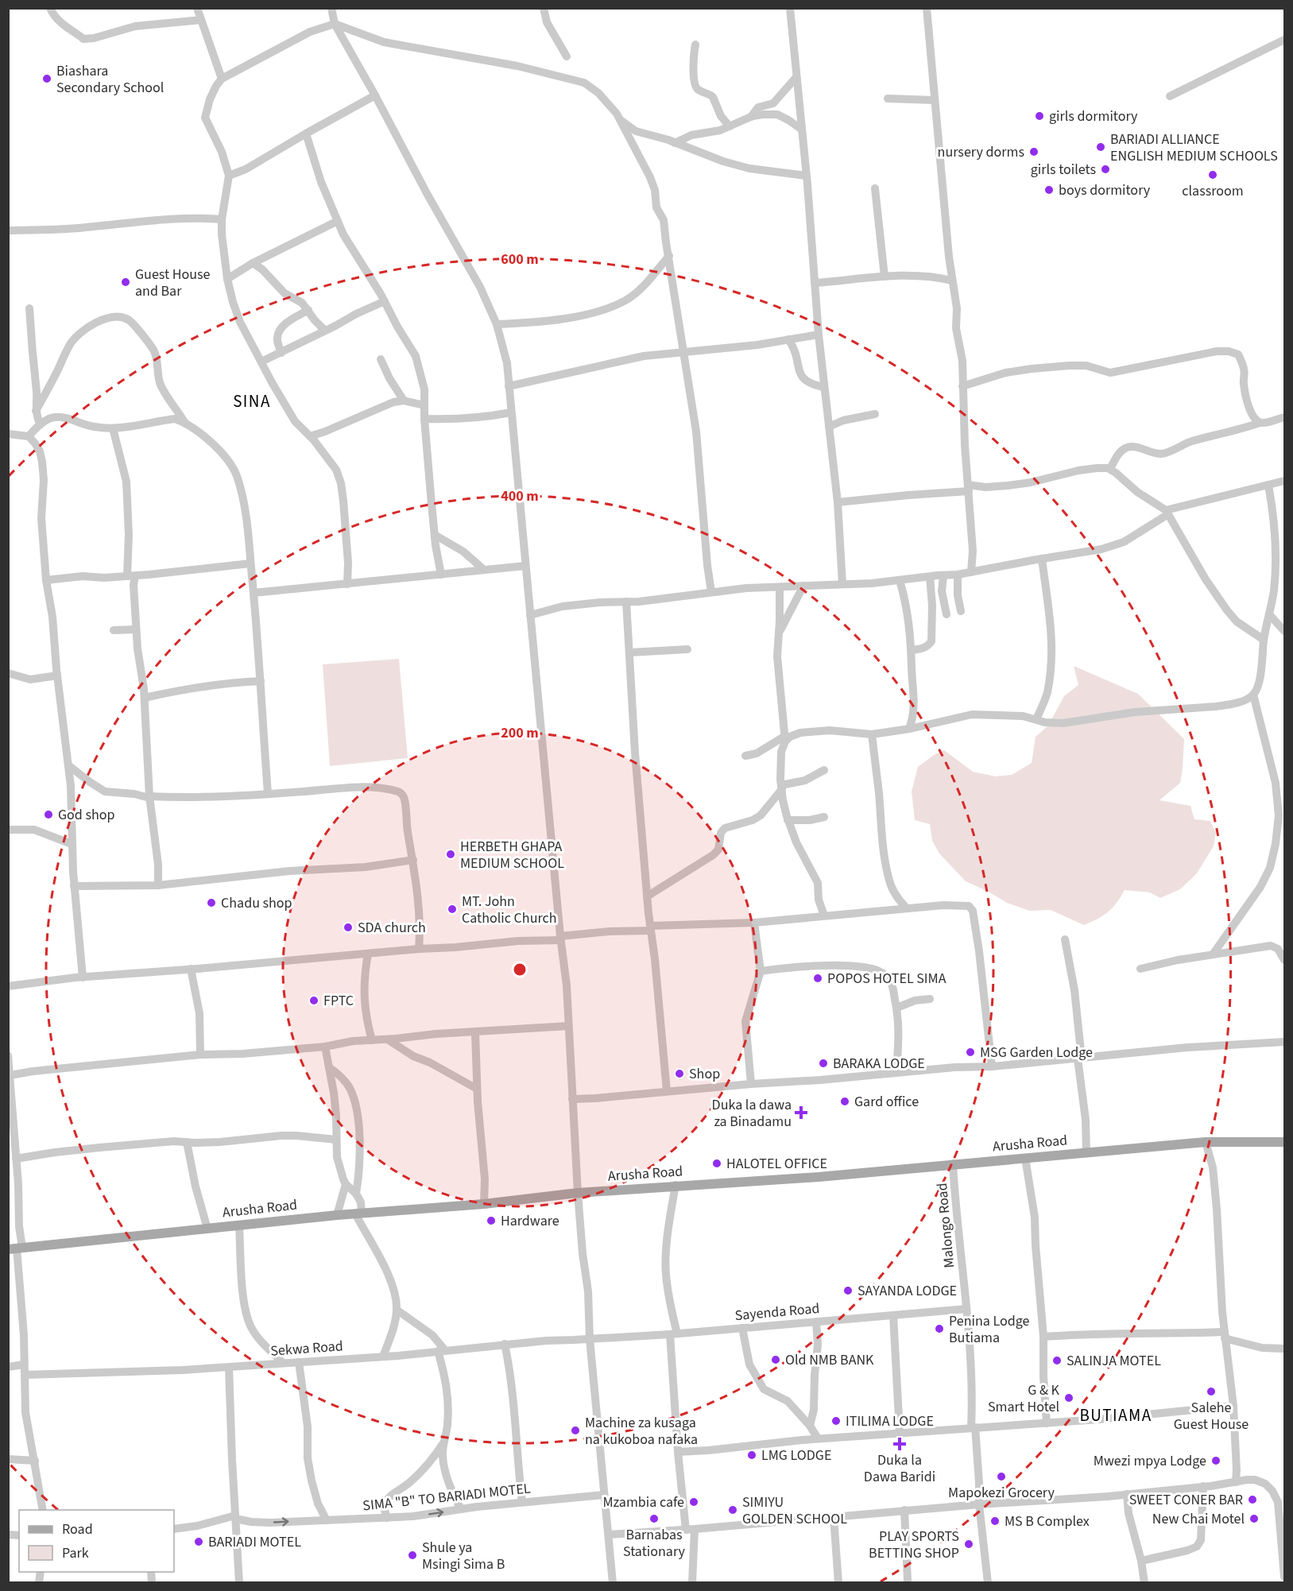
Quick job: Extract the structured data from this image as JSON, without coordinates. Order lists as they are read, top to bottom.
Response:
{
  "streets": {
    "main road": ["Arusha Road"],
    "street": [
      "Malongo Road",
      "Sayenda Road",
      "Sekwa Road",
      "SIMA \"B\" TO BARIADI MOTEL"
    ]
  },
  "crossings": [
    ["Arusha Road", "Malongo Road"],
    ["Arusha Road", "Sekwa Road"],
    ["Malongo Road", "Sayenda Road"],
    ["Sayenda Road", "Sekwa Road"]
  ],
  "one_way": ["SIMA \"B\" TO BARIADI MOTEL"],
  "districts": ["SINA", "BUTIAMA"],
  "places": {
    "other": [
      "Biashara Secondary School",
      "girls dormitory",
      "BARIADI ALLIANCE ENGLISH MEDIUM SCHOOLS",
      "nursery dorms",
      "girls toilets",
      "classroom",
      "boys dormitory",
      "Guest House and Bar",
      "God shop",
      "HERBETH GHAPA MEDIUM SCHOOL",
      "Chadu shop",
      "MT. John Catholic Church",
      "SDA church",
      "POPOS HOTEL SIMA",
      "FPTC",
      "MSG Garden Lodge",
      "BARAKA LODGE",
      "Shop",
      "Gard office",
      "HALOTEL OFFICE",
      "Hardware",
      "SAYANDA LODGE",
      "Penina Lodge Butiama",
      "Old NMB BANK",
      "SALINJA MOTEL",
      "Salehe Guest House",
      "G & K Smart Hotel",
      "ITILIMA LODGE",
      "Machine za kusaga na kukoboa nafaka",
      "LMG LODGE",
      "Mwezi mpya Lodge",
      "Mapokezi Grocery",
      "SWEET CONER BAR",
      "Mzambia cafe",
      "SIMIYU GOLDEN SCHOOL",
      "Barnabas Stationary",
      "New Chai Motel",
      "MS B Complex",
      "BARIADI MOTEL",
      "PLAY SPORTS BETTING SHOP",
      "Shule ya Msingi Sima B"
    ],
    "health": ["Duka la dawa za Binadamu", "Duka la Dawa Baridi"]
  },
  "legend": ["Road", "Park"],
  "rings": ["600 m", "400 m", "200 m"]
}
